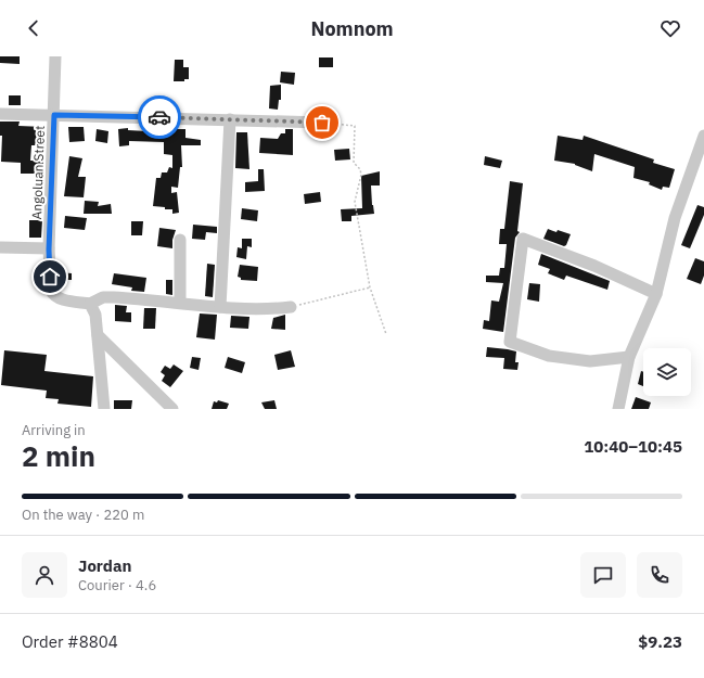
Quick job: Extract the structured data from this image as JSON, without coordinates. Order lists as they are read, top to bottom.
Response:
{
  "streets": {
    "street": ["Angoluan Street"]
  },
  "page": {
    "header": "Nomnom",
    "heading": ["2 min", "Arriving in", "10:40–10:45"],
    "panel": [
      "Jordan",
      "Courier · 4.6",
      "Order #8804",
      "$9.23"
    ],
    "bar": "On the way · 220 m"
  }
}
